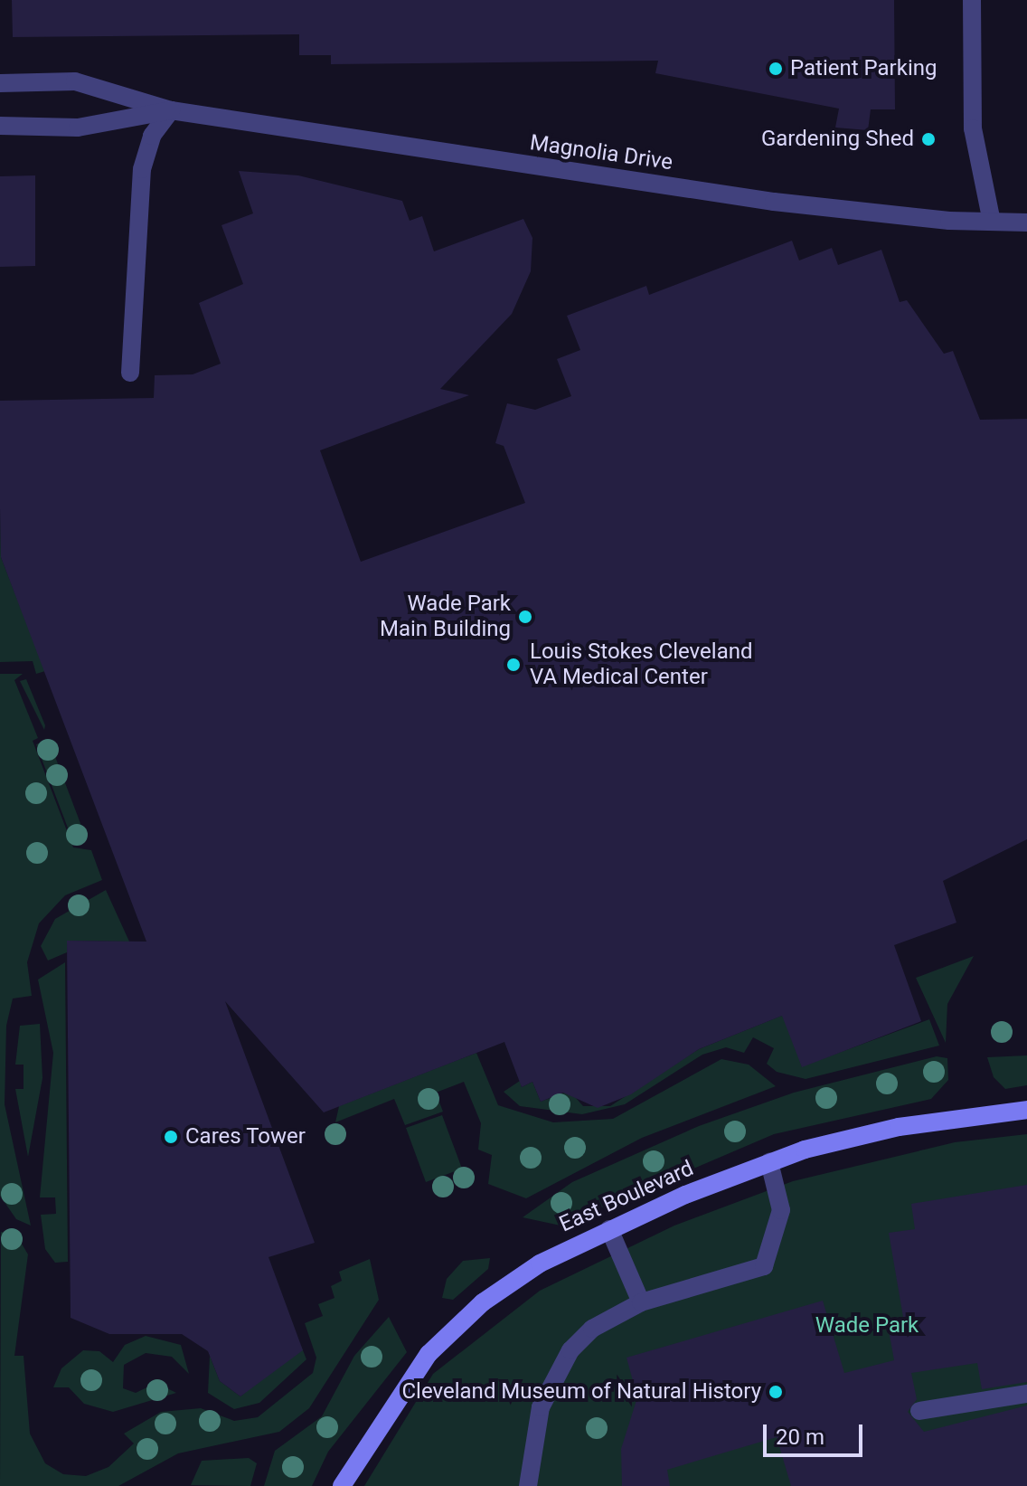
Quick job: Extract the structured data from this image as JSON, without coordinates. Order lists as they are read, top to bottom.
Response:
{
  "streets": {
    "street": ["Magnolia Drive", "East Boulevard"]
  },
  "parks": ["Wade Park"],
  "places": [
    "Patient Parking",
    "Gardening Shed",
    "Wade Park Main Building",
    "Louis Stokes Cleveland VA Medical Center",
    "Cares Tower",
    "Cleveland Museum of Natural History"
  ],
  "scale_bar": "20 m"
}
